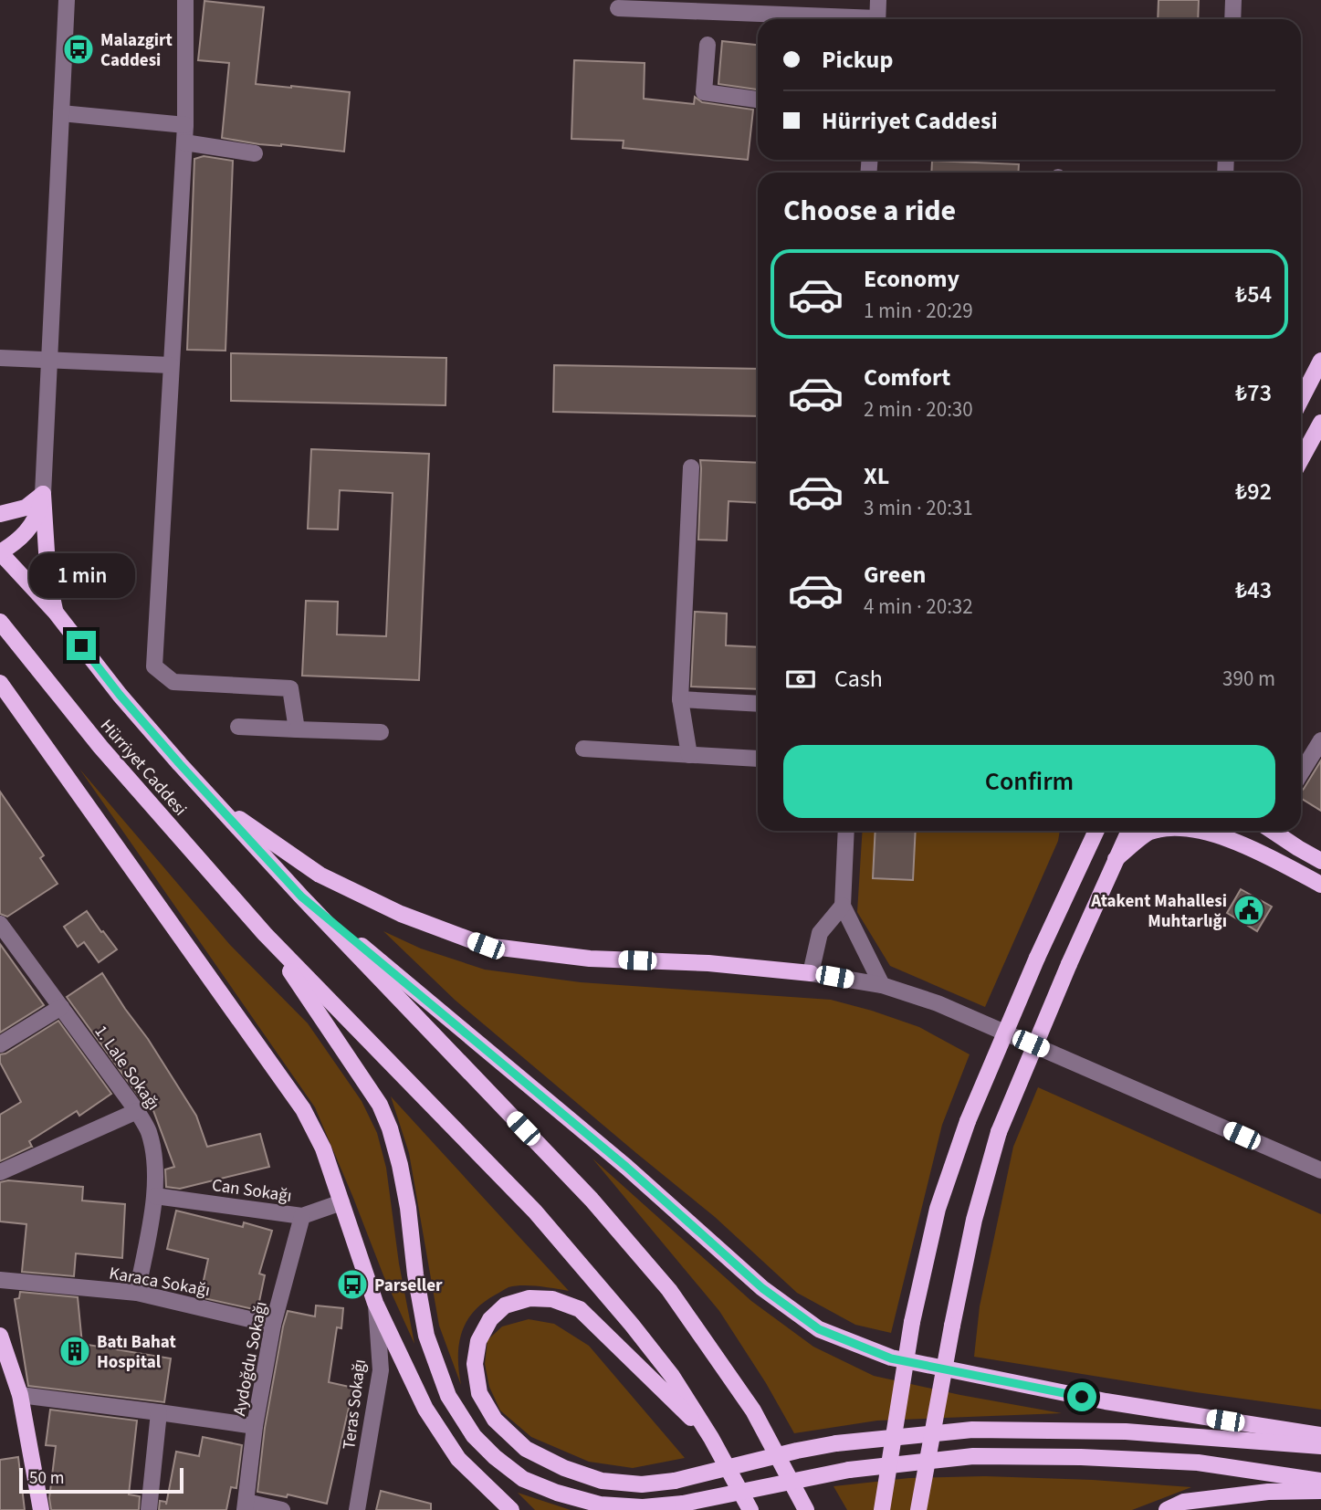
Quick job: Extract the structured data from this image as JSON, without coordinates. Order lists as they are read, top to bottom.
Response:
{
  "streets": {
    "main road": ["Hürriyet Caddesi"],
    "street": [
      "1. Lale Sokağı",
      "Can Sokağı",
      "Karaca Sokağı",
      "Aydoğdu Sokağı",
      "Teras Sokağı"
    ]
  },
  "crossings": [
    ["1. Lale Sokağı", "Can Sokağı"],
    ["1. Lale Sokağı", "Karaca Sokağı"],
    ["Can Sokağı", "Aydoğdu Sokağı"],
    ["Karaca Sokağı", "Aydoğdu Sokağı"]
  ],
  "places": {
    "bus stop": ["Malazgirt Caddesi", "Parseller"],
    "public building": ["Atakent Mahallesi Muhtarlığı"],
    "building": ["Batı Bahat Hospital"]
  },
  "scale_bar": "50 m",
  "page": {
    "banner": ["Pickup", "Hürriyet Caddesi"],
    "heading": "Choose a ride",
    "list": [
      {
        "name": "Economy",
        "note": "1 min · 20:29",
        "value": "₺54"
      },
      {
        "name": "Comfort",
        "note": "2 min · 20:30",
        "value": "₺73"
      },
      {
        "name": "XL",
        "note": "3 min · 20:31",
        "value": "₺92"
      },
      {
        "name": "Green",
        "note": "4 min · 20:32",
        "value": "₺43"
      }
    ],
    "bubble": "1 min",
    "pay": ["Cash", "390 m"],
    "buttons": "Confirm",
    "scale": "50 m"
  }
}
